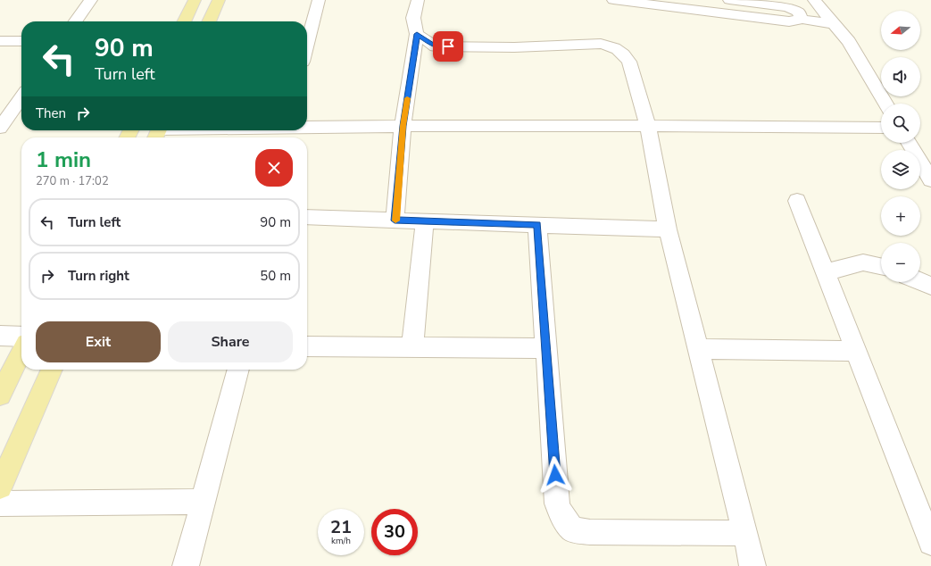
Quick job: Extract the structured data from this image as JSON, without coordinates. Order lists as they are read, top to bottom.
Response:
{
  "north": "left",
  "page": {
    "map_buttons": ["+", "−"],
    "turn": ["90 m", "Turn left"],
    "then": "Then",
    "heading": ["1 min", "270 m · 17:02"],
    "list": [
      {
        "name": "Turn left",
        "value": "90 m"
      },
      {
        "name": "Turn right",
        "value": "50 m"
      }
    ],
    "buttons": ["Exit", "Share"],
    "speed": "21 km/h",
    "limit": "30"
  }
}
